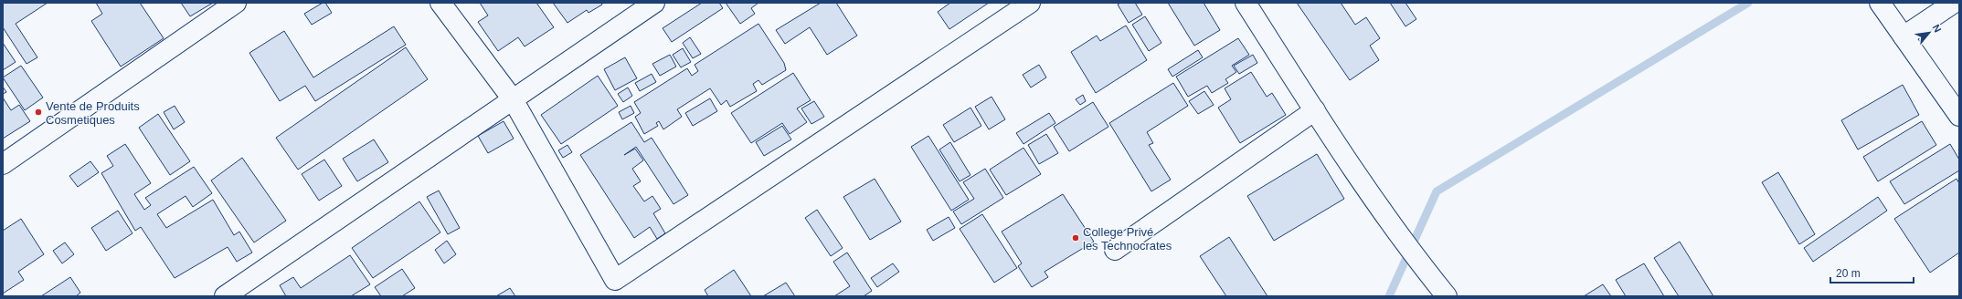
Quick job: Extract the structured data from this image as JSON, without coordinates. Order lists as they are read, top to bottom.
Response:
{
  "places": ["Vente de Produits Cosmetiques", "College Privé les Technocrates"],
  "scale_bar": "20 m",
  "north": "top right"
}
